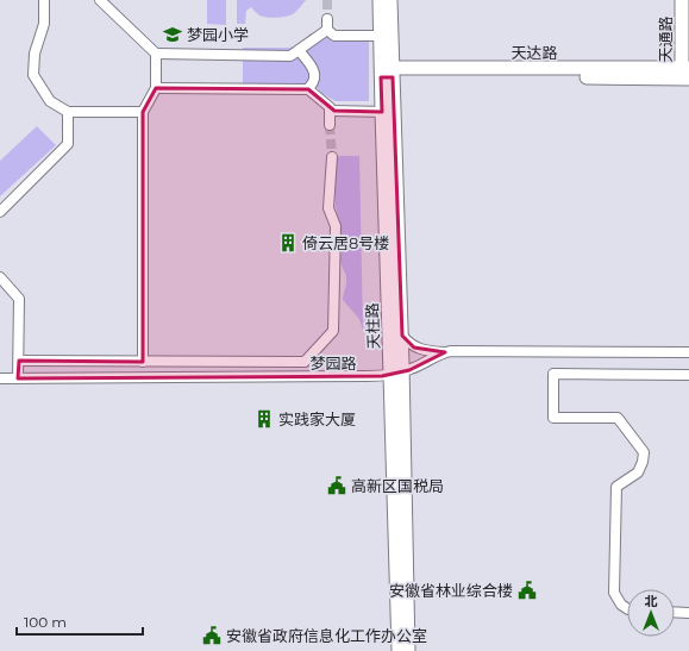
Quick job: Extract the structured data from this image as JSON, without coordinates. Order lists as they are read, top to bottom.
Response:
{
  "streets": {
    "street": [
      "天通路",
      "天达路",
      "天柱路",
      "梦园路"
    ]
  },
  "crossings": [
    ["天通路", "天达路"],
    ["天达路", "天柱路"],
    ["天柱路", "梦园路"]
  ],
  "places": {
    "school or university": ["梦园小学"],
    "building": ["倚云居8号楼", "实践家大厦"],
    "public building": ["高新区国税局", "安徽省林业综合楼", "安徽省政府信息化工作办公室"]
  },
  "scale_bar": "100 m",
  "north": "top"
}
